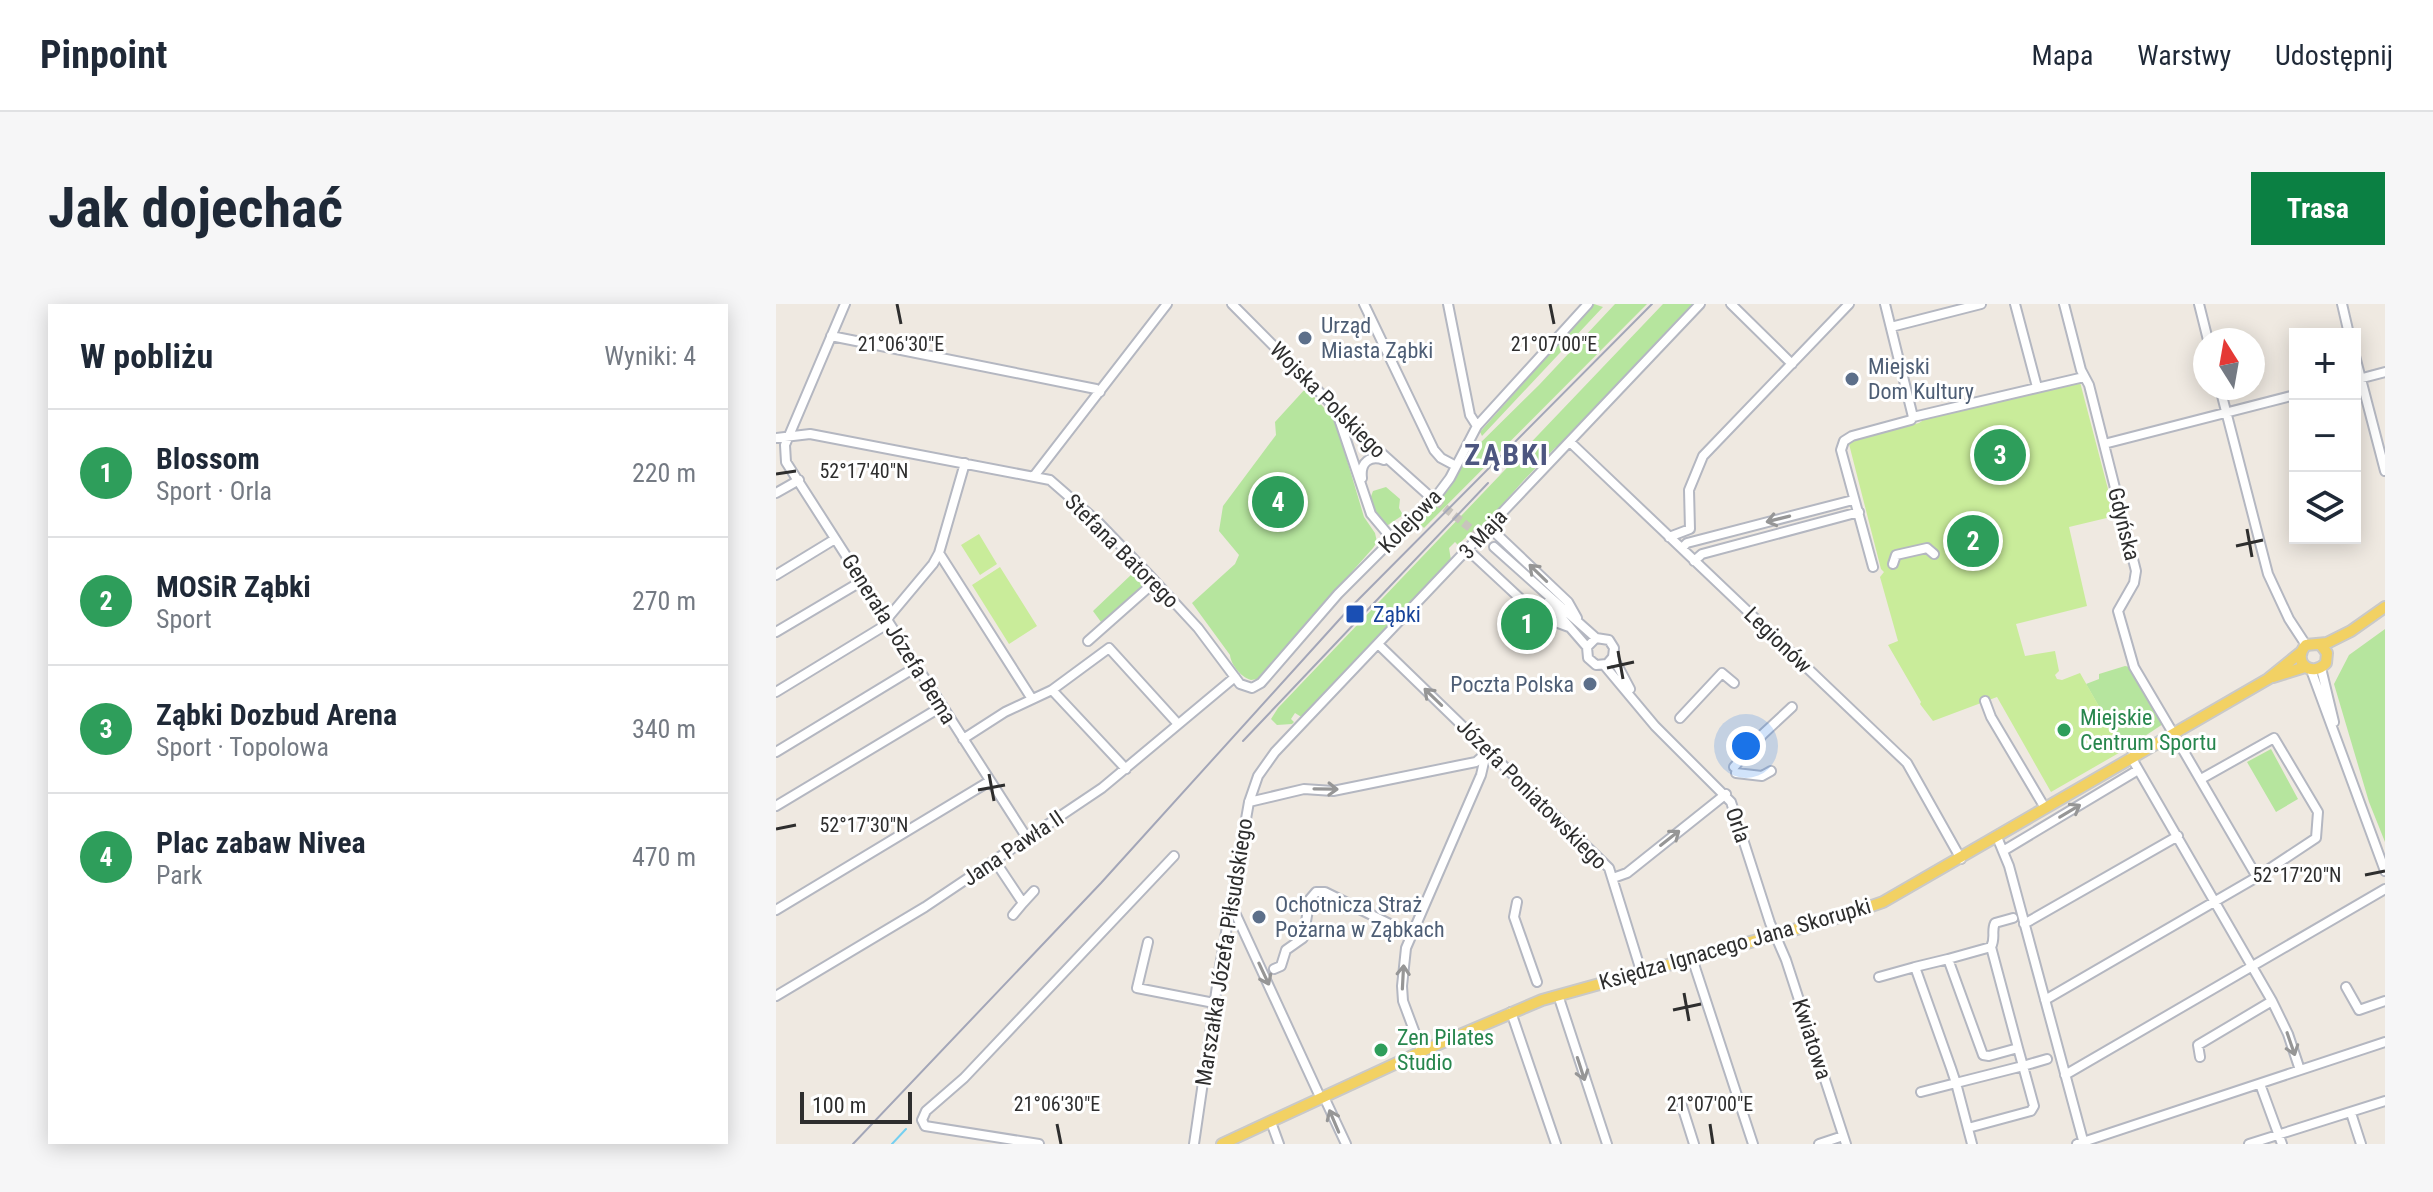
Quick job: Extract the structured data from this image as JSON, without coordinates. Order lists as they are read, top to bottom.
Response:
{
  "streets": {
    "main road": ["Księdza Ignacego Jana Skorupki"],
    "street": [
      "Wojska Polskiego",
      "Kolejowa",
      "Gdyńska",
      "3 Maja",
      "Stefana Batorego",
      "Generała Józefa Bema",
      "Legionów",
      "Józefa Poniatowskiego",
      "Orla",
      "Jana Pawła II",
      "Marszałka Józefa Piłsudskiego",
      "Kwiatowa"
    ]
  },
  "crossings": [
    ["Kolejowa", "Stefana Batorego"],
    ["Gdyńska", "Księdza Ignacego Jana Skorupki"],
    ["3 Maja", "Legionów"],
    ["3 Maja", "Józefa Poniatowskiego"],
    ["3 Maja", "Marszałka Józefa Piłsudskiego"],
    ["Stefana Batorego", "Generała Józefa Bema"],
    ["Stefana Batorego", "Jana Pawła II"],
    ["Generała Józefa Bema", "Jana Pawła II"],
    ["Legionów", "Księdza Ignacego Jana Skorupki"],
    ["Józefa Poniatowskiego", "Księdza Ignacego Jana Skorupki"],
    ["Orla", "Księdza Ignacego Jana Skorupki"],
    ["Orla", "Kwiatowa"],
    ["Księdza Ignacego Jana Skorupki", "Kwiatowa"]
  ],
  "one_way": ["Józefa Poniatowskiego"],
  "districts": ["ZĄBKI"],
  "places": {
    "other": [
      "Urząd Miasta Ząbki",
      "Miejski Dom Kultury",
      "Poczta Polska",
      "Miejskie Centrum Sportu",
      "Ochotnicza Straż Pożarna w Ząbkach",
      "Zen Pilates Studio"
    ],
    "transit": ["Ząbki"]
  },
  "scale_bar": "100 m",
  "north": "top",
  "page": {
    "header": "Pinpoint",
    "nav": ["Mapa", "Warstwy", "Udostępnij"],
    "buttons": "Trasa",
    "title": "Jak dojechać",
    "heading": ["W pobliżu", "Wyniki: 4"],
    "map_buttons": ["+", "−"],
    "list": [
      {
        "mark": "1",
        "name": "Blossom",
        "note": "Sport · Orla",
        "value": "220 m"
      },
      {
        "mark": "2",
        "name": "MOSiR Ząbki",
        "note": "Sport",
        "value": "270 m"
      },
      {
        "mark": "3",
        "name": "Ząbki Dozbud Arena",
        "note": "Sport · Topolowa",
        "value": "340 m"
      },
      {
        "mark": "4",
        "name": "Plac zabaw Nivea",
        "note": "Park",
        "value": "470 m"
      }
    ],
    "pins": [
      "3",
      "4",
      "2",
      "1"
    ],
    "scale": "100 m"
  },
  "coordinates": [
    "21°06'30\"E",
    "21°07'00\"E",
    "52°17'40\"N",
    "52°17'30\"N",
    "52°17'20\"N"
  ]
}
